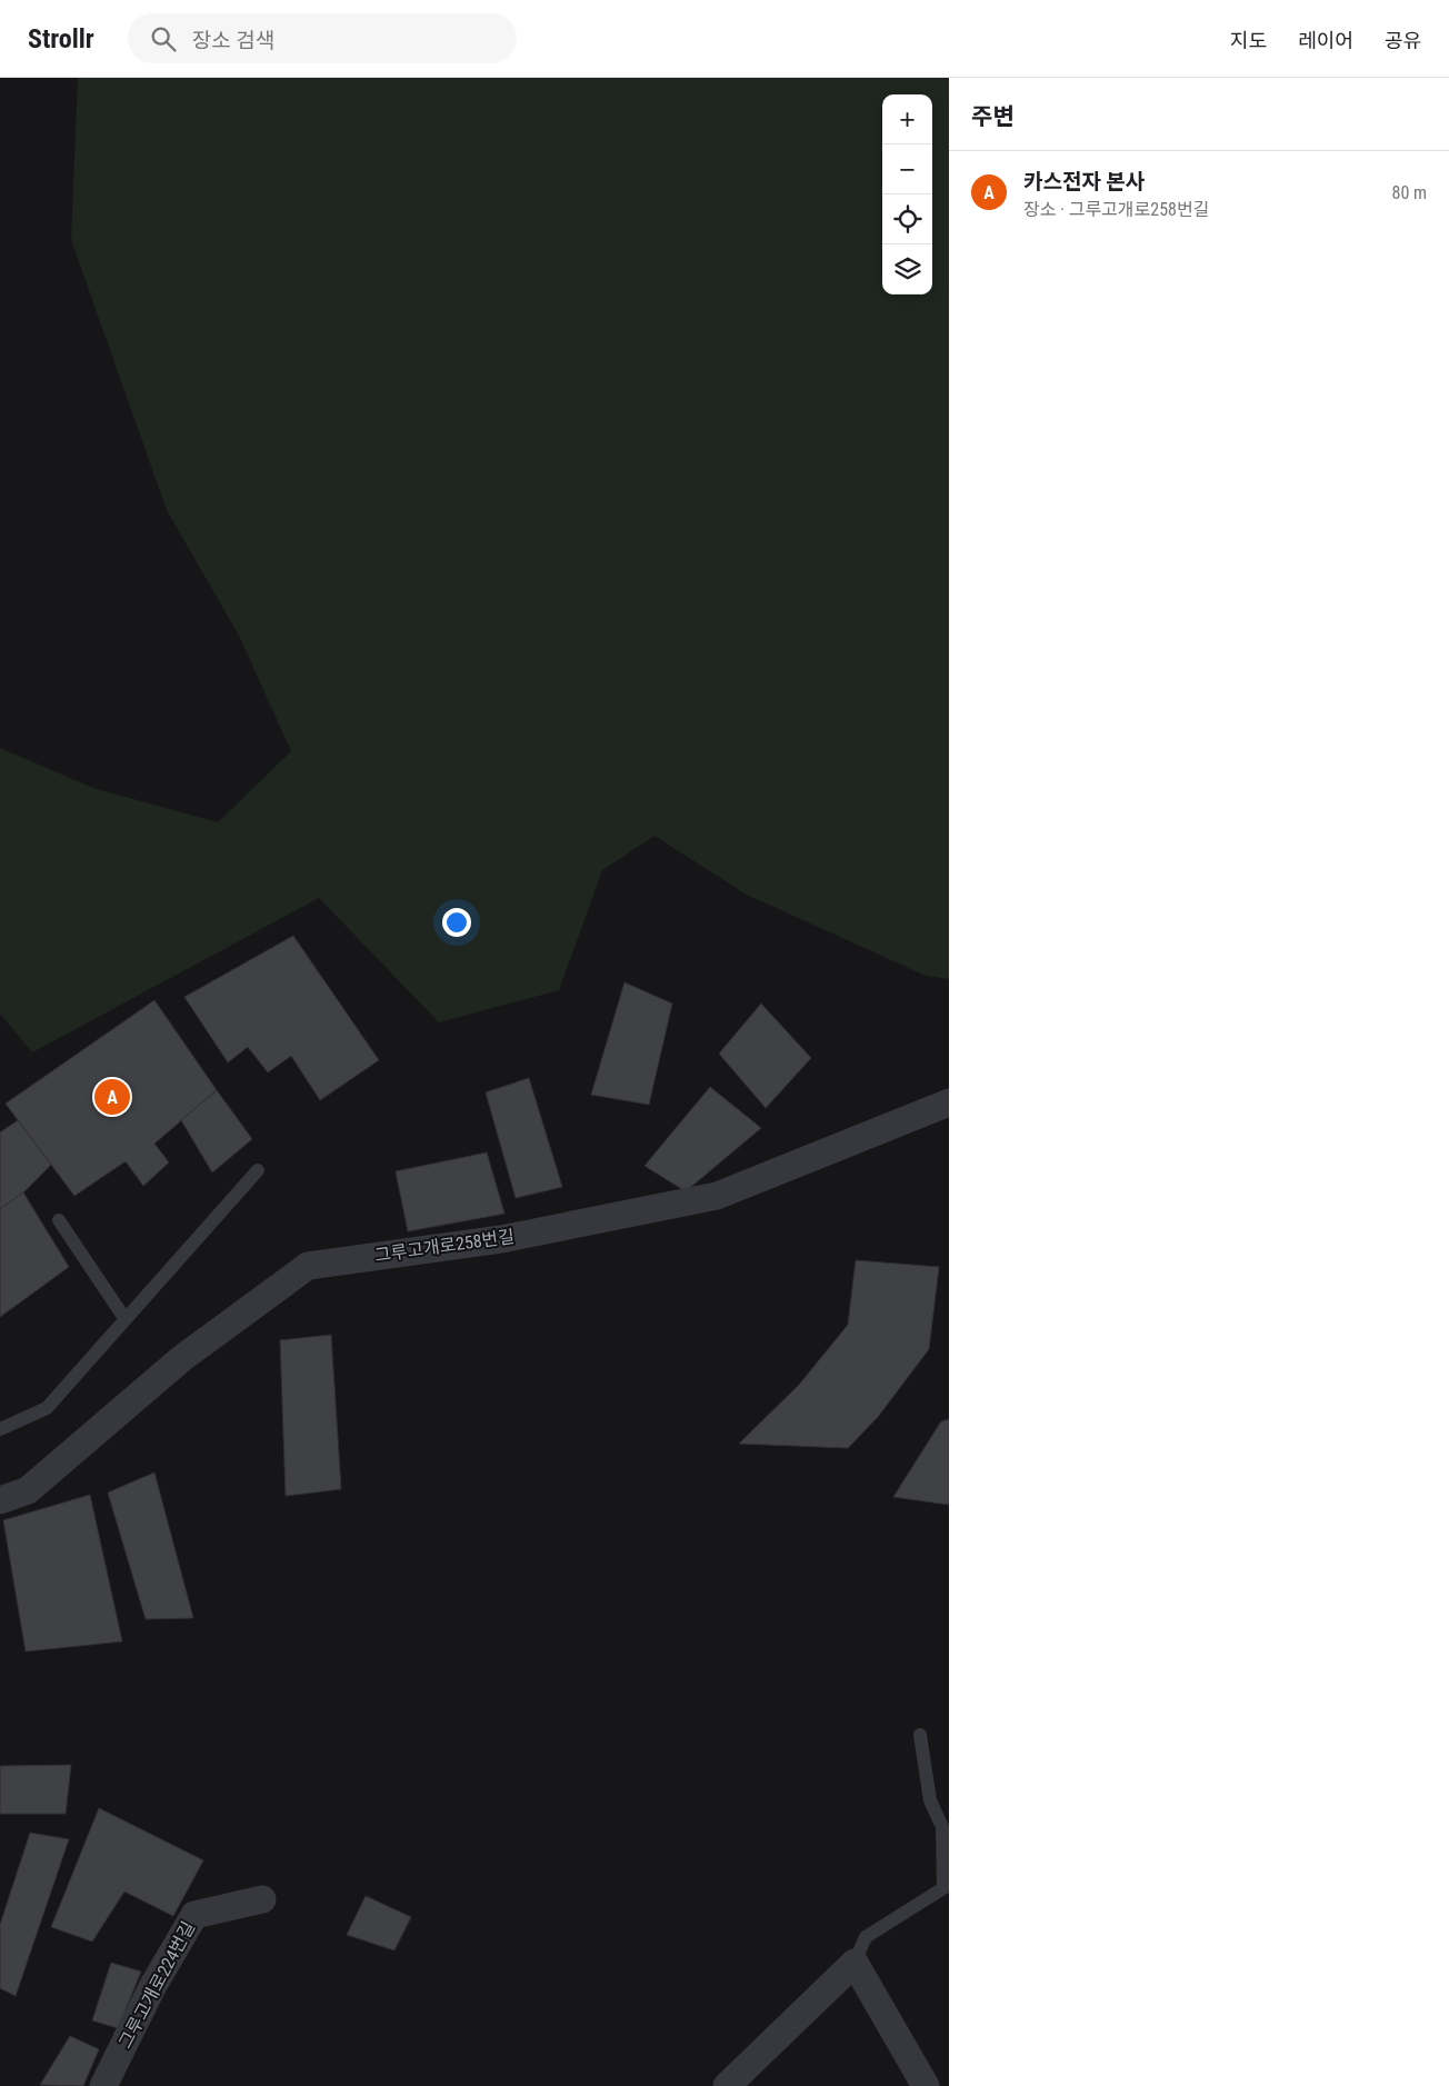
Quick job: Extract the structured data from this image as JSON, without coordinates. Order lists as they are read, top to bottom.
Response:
{
  "streets": {
    "street": ["그루고개로258번길", "그루고개로224번길"]
  },
  "page": {
    "header": "Strollr",
    "search": "장소 검색",
    "nav": ["지도", "레이어", "공유"],
    "heading": "주변",
    "map_buttons": ["+", "−"],
    "list": [
      {
        "mark": "A",
        "name": "카스전자 본사",
        "note": "장소 · 그루고개로258번길",
        "value": "80 m"
      }
    ],
    "pins": "A"
  }
}
